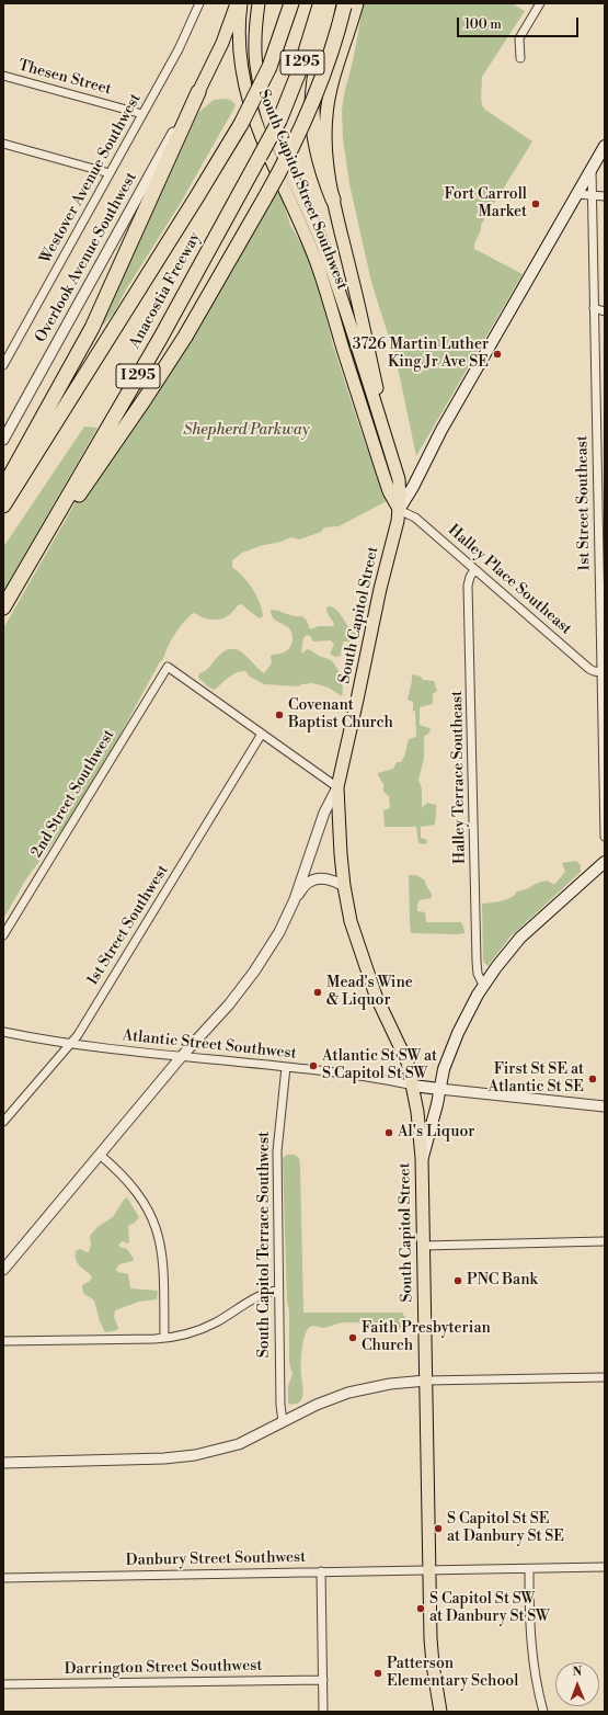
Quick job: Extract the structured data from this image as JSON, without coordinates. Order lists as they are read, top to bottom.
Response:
{
  "streets": {
    "highway": ["I 295", "Anacostia Freeway"],
    "main road": ["South Capitol Street Southwest", "South Capitol Street"],
    "street": [
      "Thesen Street",
      "Westover Avenue Southwest",
      "Overlook Avenue Southwest",
      "1st Street Southeast",
      "Halley Place Southeast",
      "Halley Terrace Southeast",
      "2nd Street Southwest",
      "1st Street Southwest",
      "Atlantic Street Southwest",
      "South Capitol Terrace Southwest",
      "Danbury Street Southwest",
      "Darrington Street Southwest"
    ]
  },
  "crossings": [
    ["Thesen Street", "Westover Avenue Southwest"],
    ["South Capitol Street Southwest", "Halley Place Southeast"],
    ["South Capitol Street Southwest", "South Capitol Street"],
    ["1st Street Southeast", "Halley Place Southeast"],
    ["Halley Place Southeast", "South Capitol Street"],
    ["Halley Place Southeast", "Halley Terrace Southeast"],
    ["South Capitol Street", "Atlantic Street Southwest"],
    ["South Capitol Street", "Danbury Street Southwest"],
    ["2nd Street Southwest", "1st Street Southwest"],
    ["1st Street Southwest", "Atlantic Street Southwest"],
    ["Atlantic Street Southwest", "South Capitol Terrace Southwest"]
  ],
  "parks": ["Shepherd Parkway"],
  "places": [
    "Fort Carroll Market",
    "3726 Martin Luther King Jr Ave SE",
    "Covenant Baptist Church",
    "Mead's Wine & Liquor",
    "Atlantic St SW at S Capitol St SW",
    "First St SE at Atlantic St SE",
    "Al's Liquor",
    "PNC Bank",
    "Faith Presbyterian Church",
    "S Capitol St SE at Danbury St SE",
    "S Capitol St SW at Danbury St SW",
    "Patterson Elementary School"
  ],
  "scale_bar": "100 m",
  "north": "top"
}
